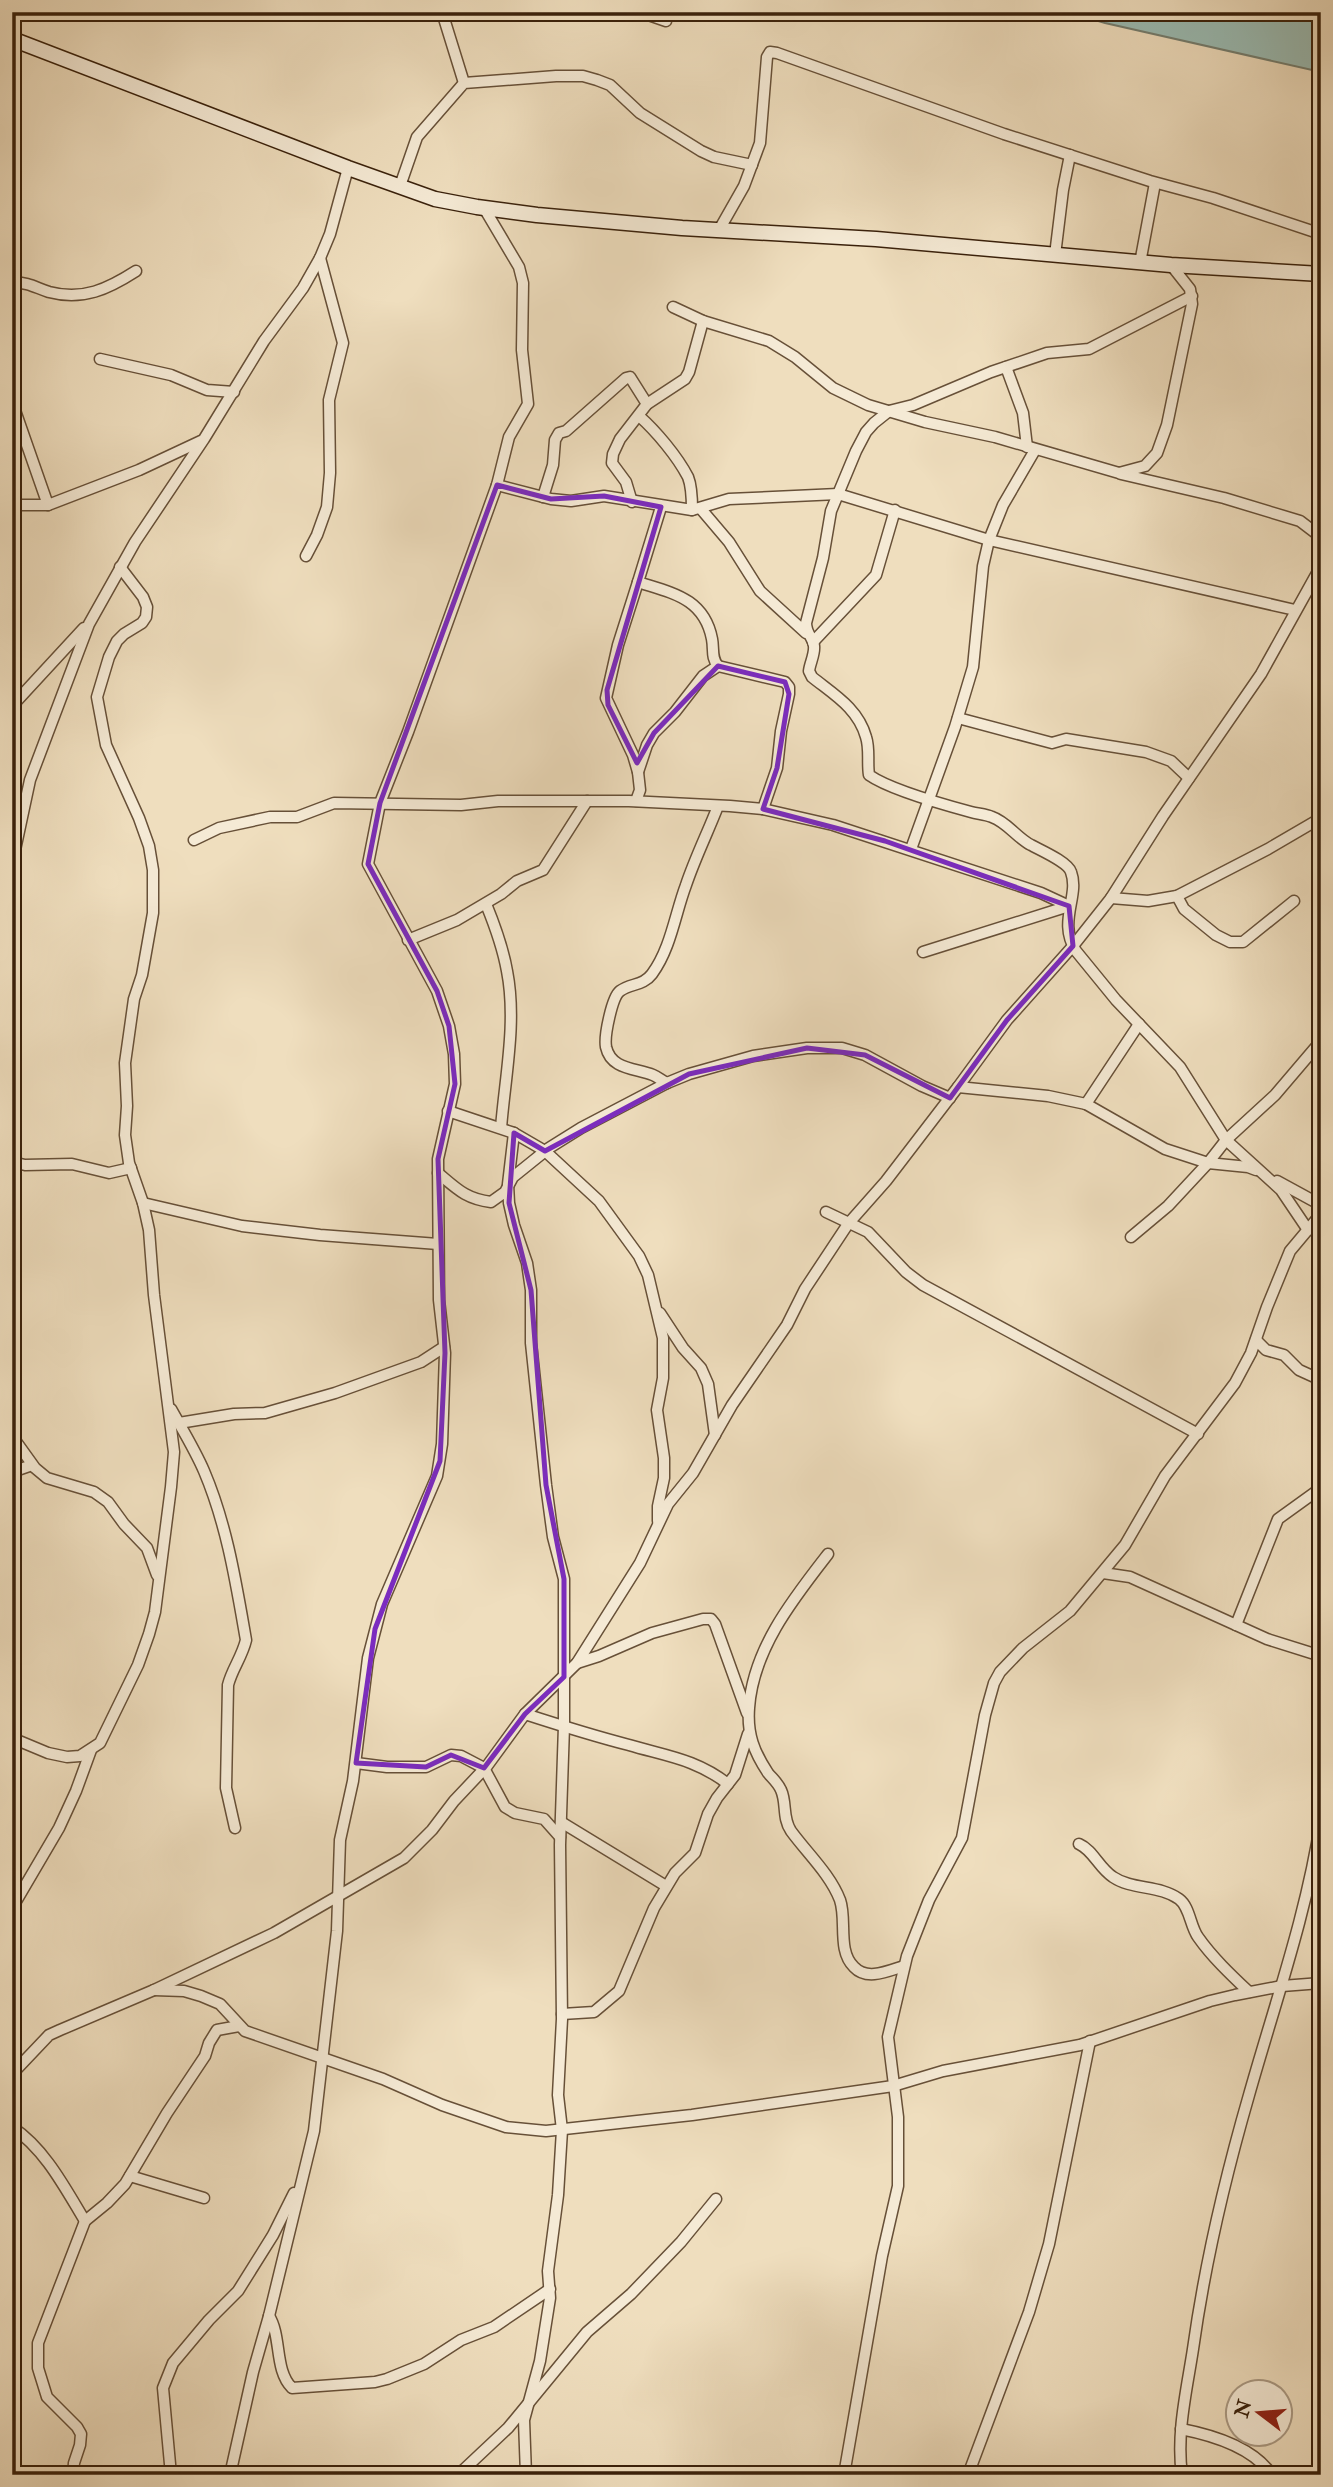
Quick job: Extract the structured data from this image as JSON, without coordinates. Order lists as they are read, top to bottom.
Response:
{
  "north": "left"
}
